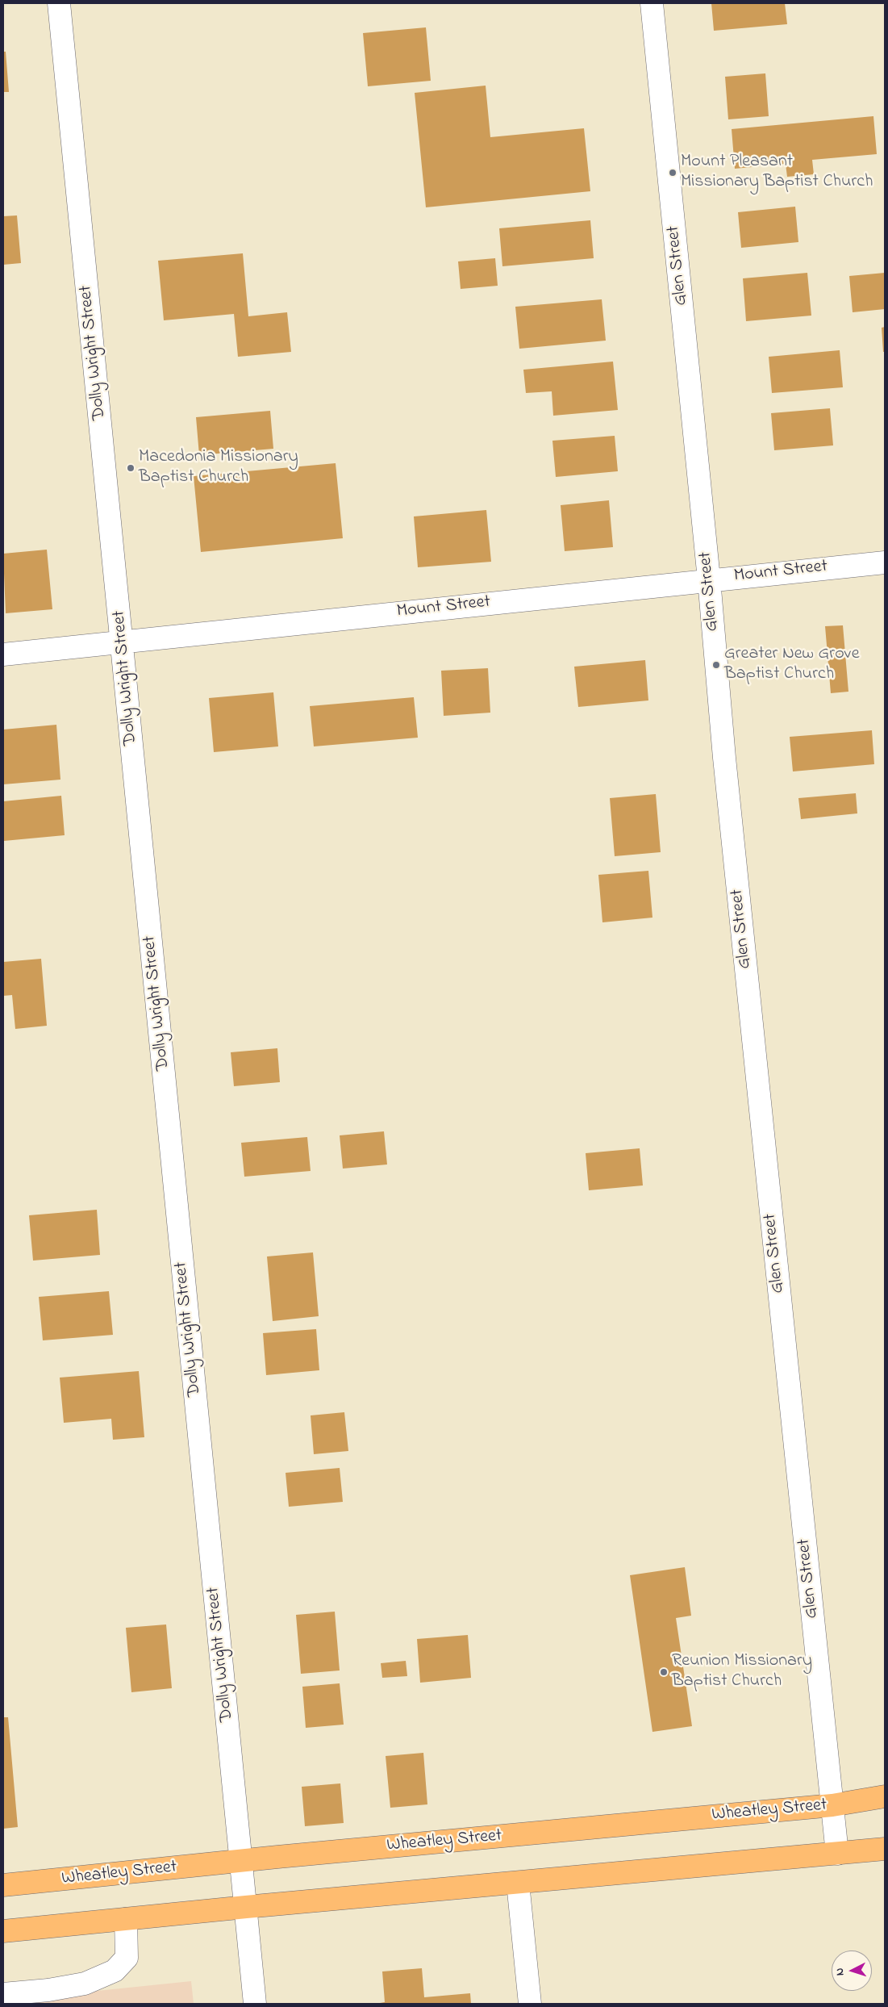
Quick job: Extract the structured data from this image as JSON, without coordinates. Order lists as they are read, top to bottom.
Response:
{
  "streets": {
    "main road": ["Wheatley Street"],
    "street": ["Glen Street", "Dolly Wright Street", "Mount Street"]
  },
  "crossings": [
    ["Glen Street", "Mount Street"],
    ["Glen Street", "Wheatley Street"],
    ["Dolly Wright Street", "Mount Street"],
    ["Dolly Wright Street", "Wheatley Street"]
  ],
  "places": [
    "Mount Pleasant Missionary Baptist Church",
    "Macedonia Missionary Baptist Church",
    "Greater New Grove Baptist Church",
    "Reunion Missionary Baptist Church"
  ],
  "north": "left"
}
